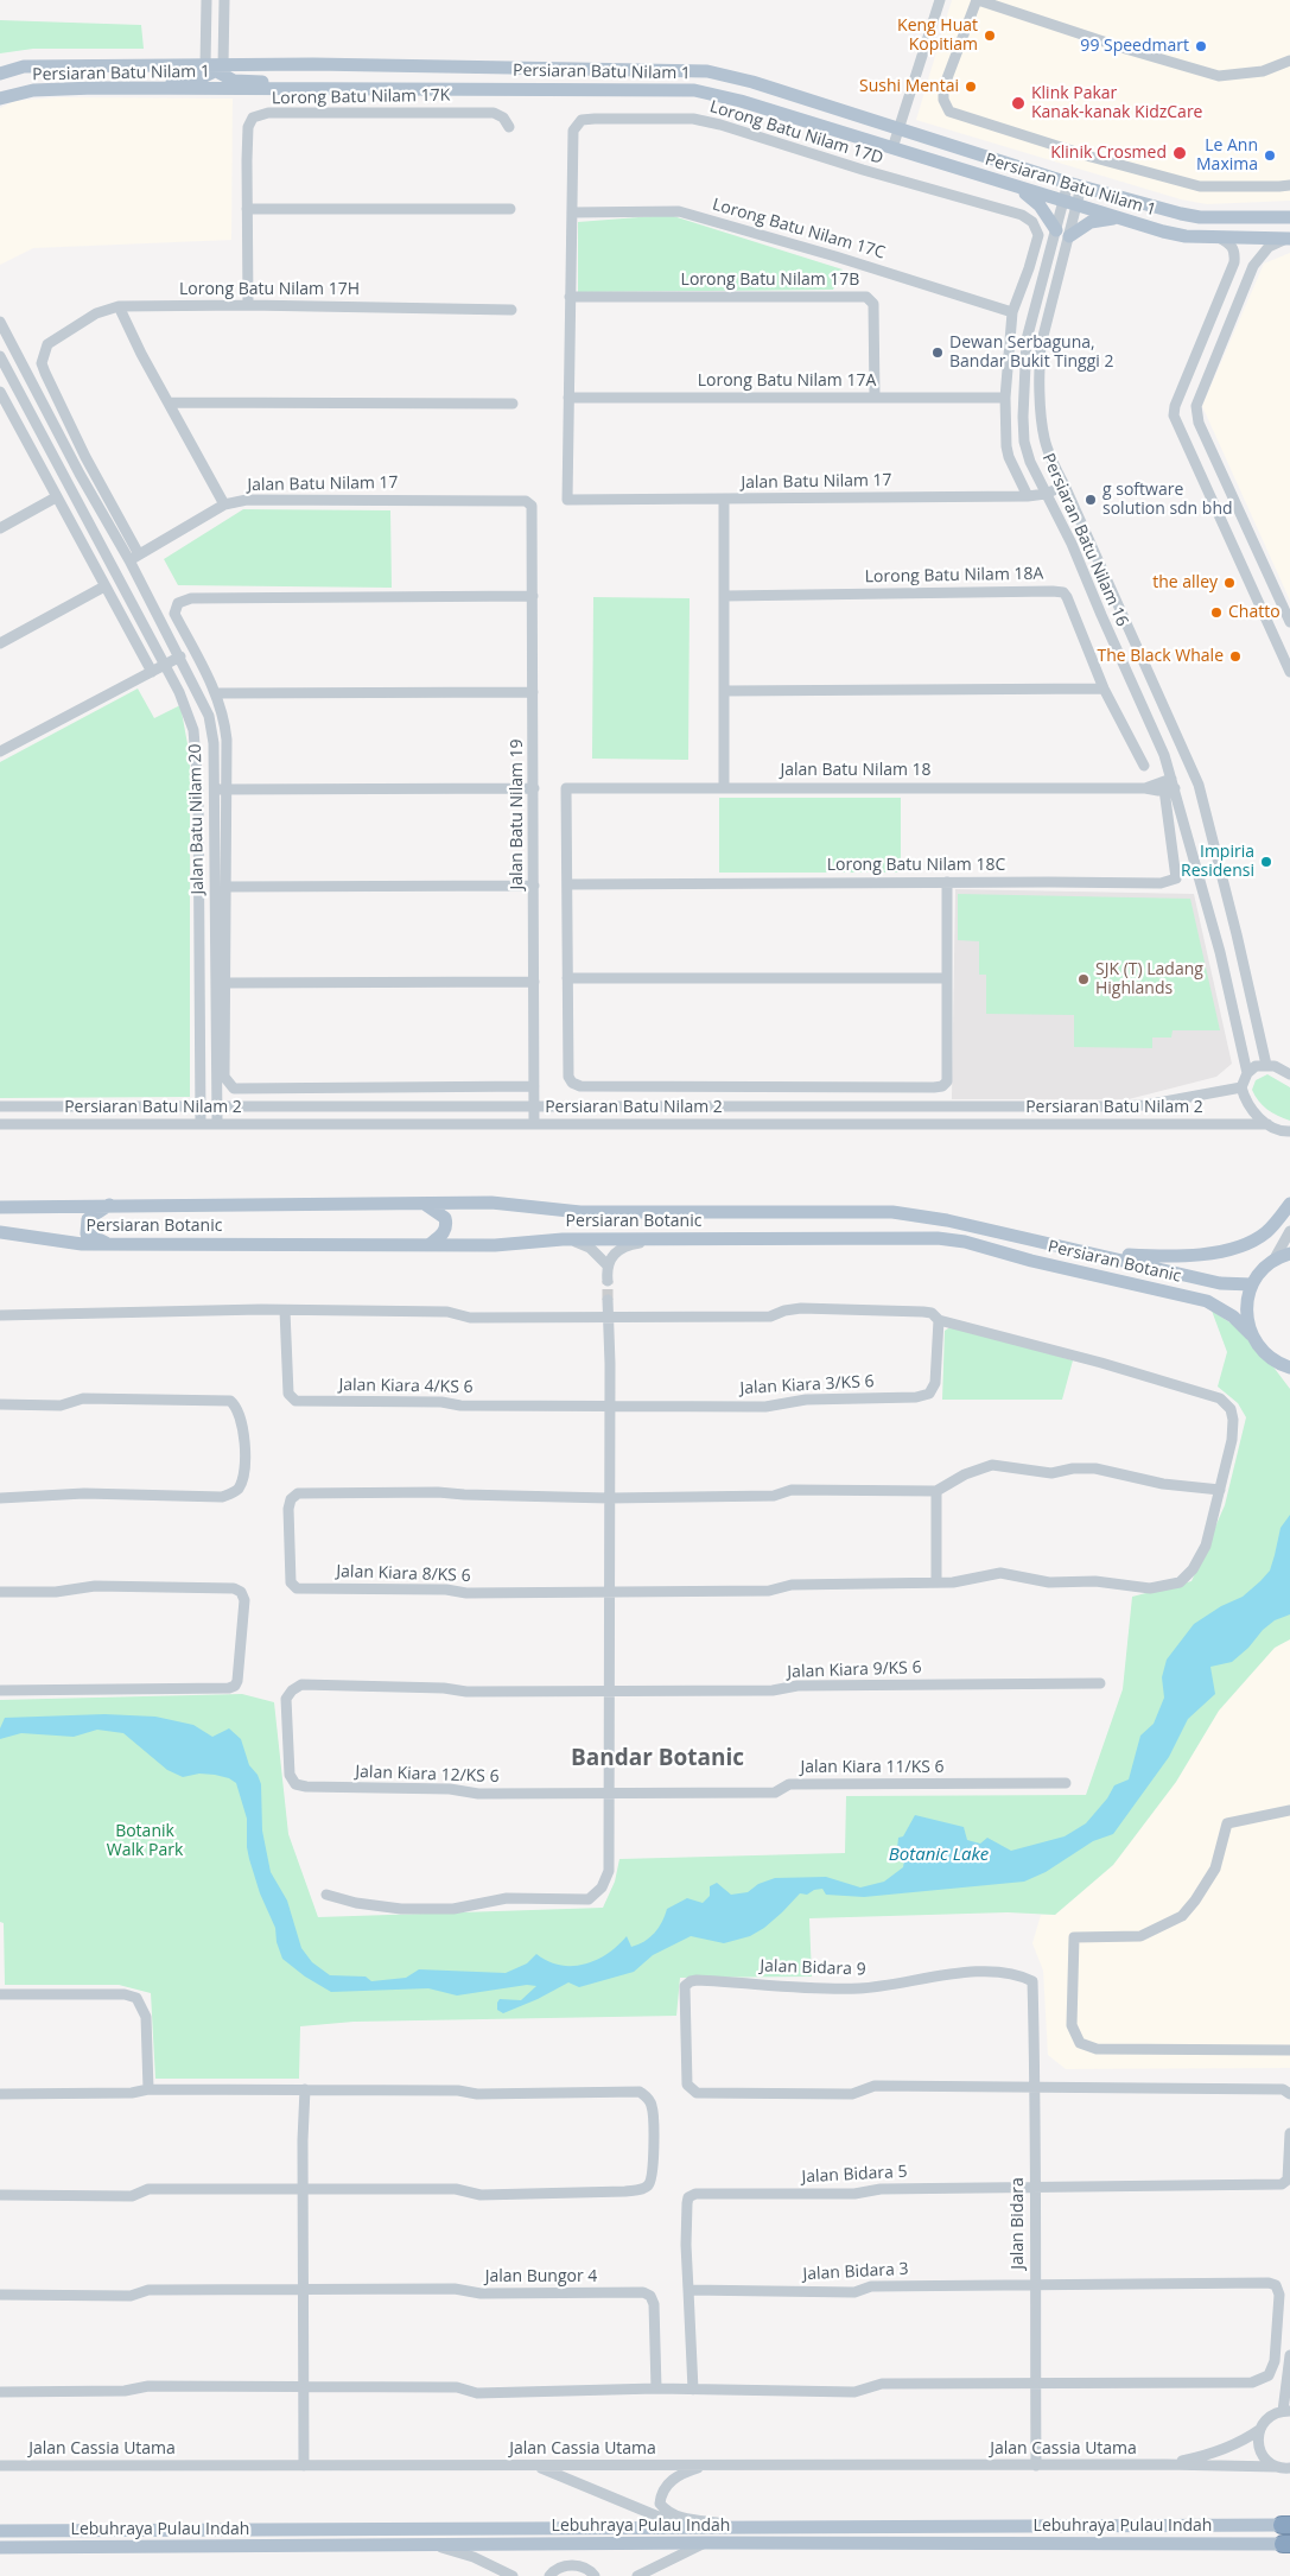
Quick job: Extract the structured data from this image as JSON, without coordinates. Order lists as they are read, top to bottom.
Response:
{
  "streets": {
    "main road": ["Persiaran Batu Nilam 1", "Persiaran Botanic", "Lebuhraya Pulau Indah"],
    "street": [
      "Lorong Batu Nilam 17K",
      "Lorong Batu Nilam 17D",
      "Lorong Batu Nilam 17C",
      "Lorong Batu Nilam 17B",
      "Lorong Batu Nilam 17H",
      "Lorong Batu Nilam 17A",
      "Jalan Batu Nilam 17",
      "Persiaran Batu Nilam 16",
      "Lorong Batu Nilam 18A",
      "Jalan Batu Nilam 18",
      "Jalan Batu Nilam 19",
      "Jalan Batu Nilam 20",
      "Lorong Batu Nilam 18C",
      "Persiaran Batu Nilam 2",
      "Jalan Kiara 3/KS 6",
      "Jalan Kiara 4/KS 6",
      "Jalan Kiara 8/KS 6",
      "Jalan Kiara 9/KS 6",
      "Jalan Kiara 11/KS 6",
      "Jalan Kiara 12/KS 6",
      "Jalan Bidara 9",
      "Jalan Bidara 5",
      "Jalan Bidara",
      "Jalan Bidara 3",
      "Jalan Bungor 4",
      "Jalan Cassia Utama"
    ]
  },
  "crossings": [
    ["Persiaran Batu Nilam 1", "Persiaran Batu Nilam 16"],
    ["Lorong Batu Nilam 17K", "Lorong Batu Nilam 17H"],
    ["Lorong Batu Nilam 17D", "Lorong Batu Nilam 17C"],
    ["Lorong Batu Nilam 17D", "Lorong Batu Nilam 17B"],
    ["Lorong Batu Nilam 17D", "Lorong Batu Nilam 17A"],
    ["Lorong Batu Nilam 17D", "Jalan Batu Nilam 17"],
    ["Lorong Batu Nilam 17B", "Lorong Batu Nilam 17A"],
    ["Lorong Batu Nilam 17H", "Jalan Batu Nilam 17"],
    ["Lorong Batu Nilam 17H", "Jalan Batu Nilam 20"],
    ["Jalan Batu Nilam 17", "Persiaran Batu Nilam 16"],
    ["Jalan Batu Nilam 17", "Jalan Batu Nilam 19"],
    ["Jalan Batu Nilam 17", "Jalan Batu Nilam 20"],
    ["Persiaran Batu Nilam 16", "Jalan Batu Nilam 18"],
    ["Persiaran Batu Nilam 16", "Lorong Batu Nilam 18C"],
    ["Jalan Batu Nilam 18", "Lorong Batu Nilam 18C"],
    ["Jalan Batu Nilam 19", "Persiaran Batu Nilam 2"],
    ["Jalan Batu Nilam 20", "Persiaran Batu Nilam 2"],
    ["Jalan Kiara 3/KS 6", "Jalan Kiara 4/KS 6"],
    ["Jalan Kiara 3/KS 6", "Jalan Kiara 8/KS 6"],
    ["Jalan Kiara 4/KS 6", "Jalan Kiara 8/KS 6"],
    ["Jalan Kiara 9/KS 6", "Jalan Kiara 12/KS 6"],
    ["Jalan Kiara 11/KS 6", "Jalan Kiara 12/KS 6"],
    ["Jalan Bidara 9", "Jalan Bidara"],
    ["Jalan Bidara 5", "Jalan Bidara"],
    ["Jalan Bidara 5", "Jalan Bidara 3"],
    ["Jalan Bidara", "Jalan Bidara 3"],
    ["Jalan Bidara", "Jalan Cassia Utama"],
    ["Jalan Bidara 3", "Jalan Bungor 4"]
  ],
  "districts": ["Bandar Botanic"],
  "water": ["Botanic Lake"],
  "parks": ["Botanik Walk Park"],
  "places": [
    "Keng Huat Kopitiam",
    "99 Speedmart",
    "Sushi Mentai",
    "Klink Pakar Kanak-kanak KidzCare",
    "Klinik Crosmed",
    "Le Ann Maxima",
    "Dewan Serbaguna, Bandar Bukit Tinggi 2",
    "g software solution sdn bhd",
    "the alley",
    "Chatto",
    "The Black Whale",
    "Impiria Residensi",
    "SJK (T) Ladang Highlands"
  ]
}
